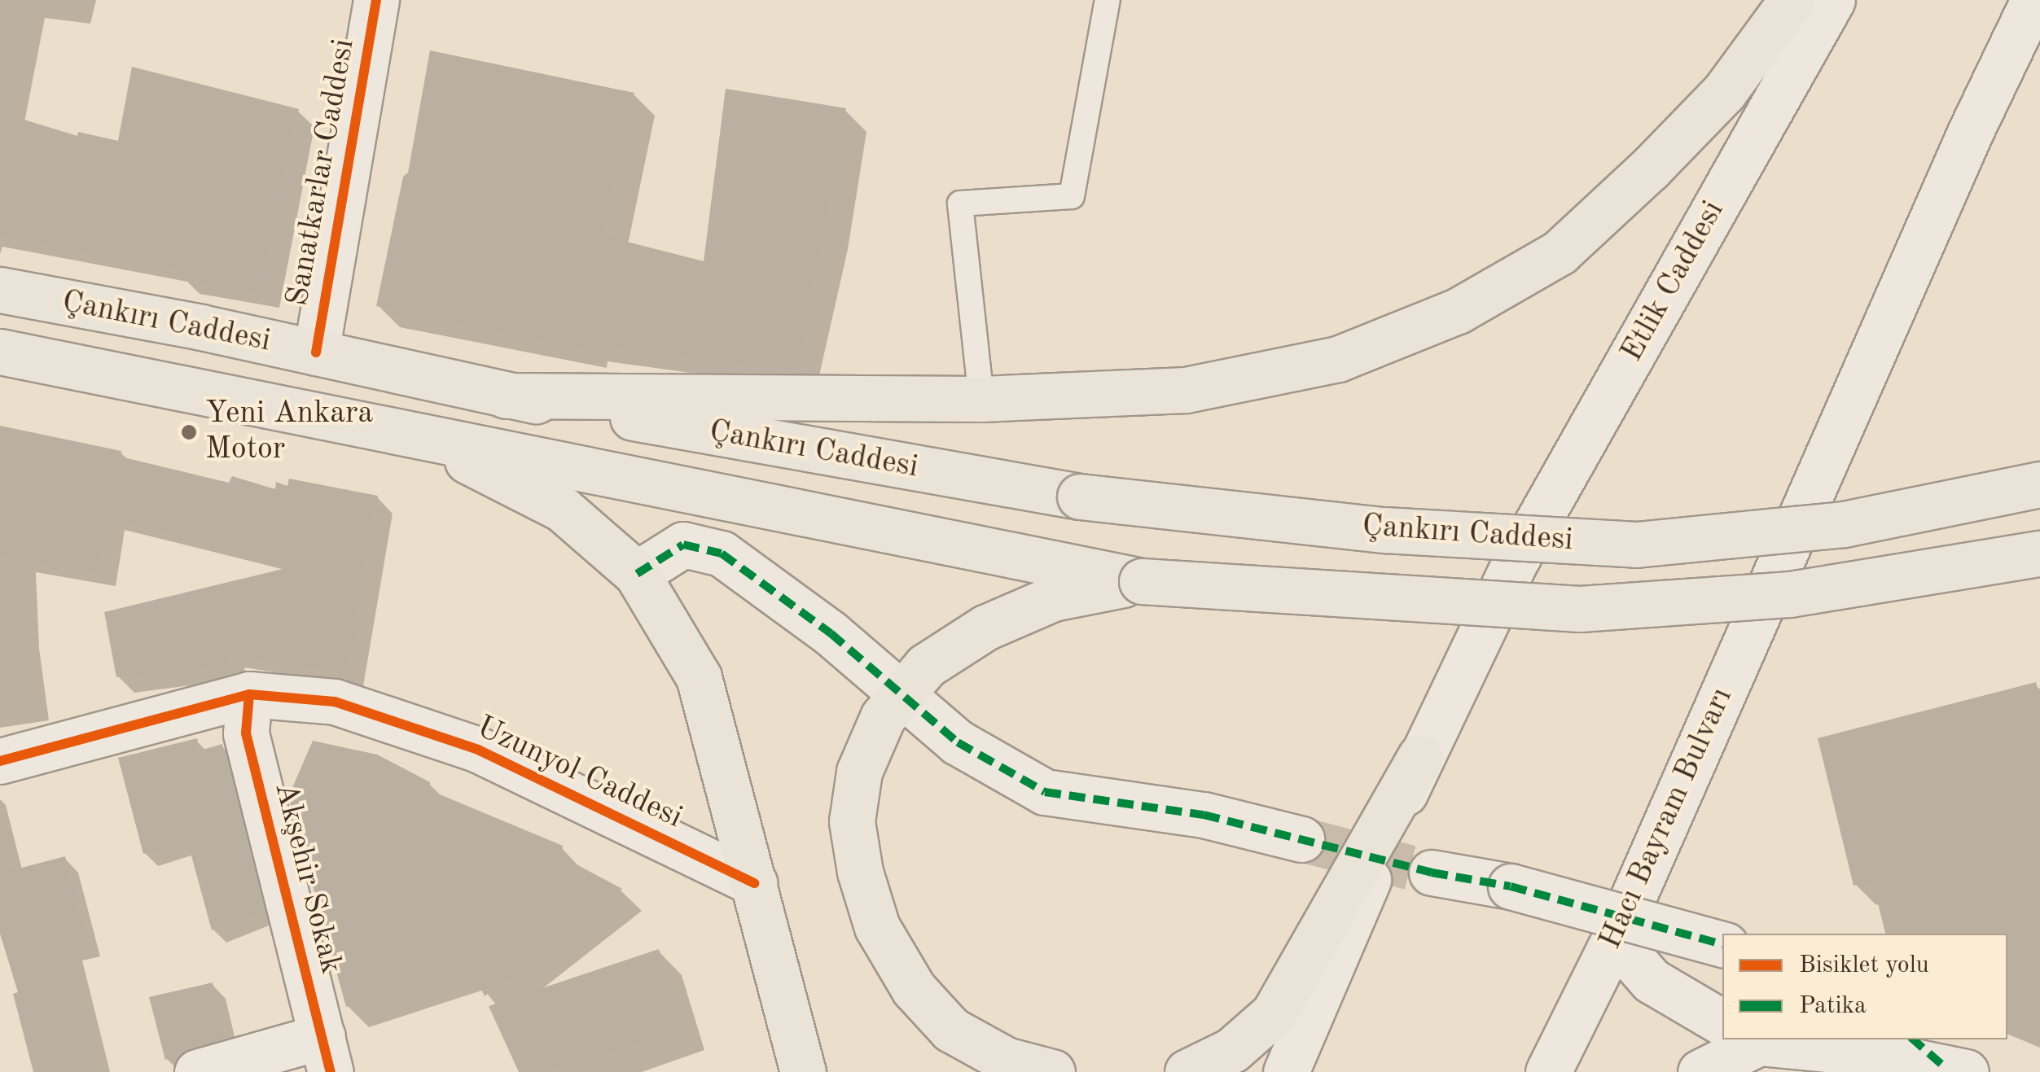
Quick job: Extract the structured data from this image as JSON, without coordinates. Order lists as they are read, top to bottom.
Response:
{
  "streets": {
    "main road": [
      "Sanatkarlar Caddesi",
      "Etlik Caddesi",
      "Çankırı Caddesi",
      "Uzunyol Caddesi",
      "Hacı Bayram Bulvarı",
      "Akşehir Sokak"
    ]
  },
  "crossings": [
    ["Sanatkarlar Caddesi", "Çankırı Caddesi"],
    ["Uzunyol Caddesi", "Akşehir Sokak"]
  ],
  "places": ["Yeni Ankara Motor"],
  "legend": ["Bisiklet yolu", "Patika"]
}
